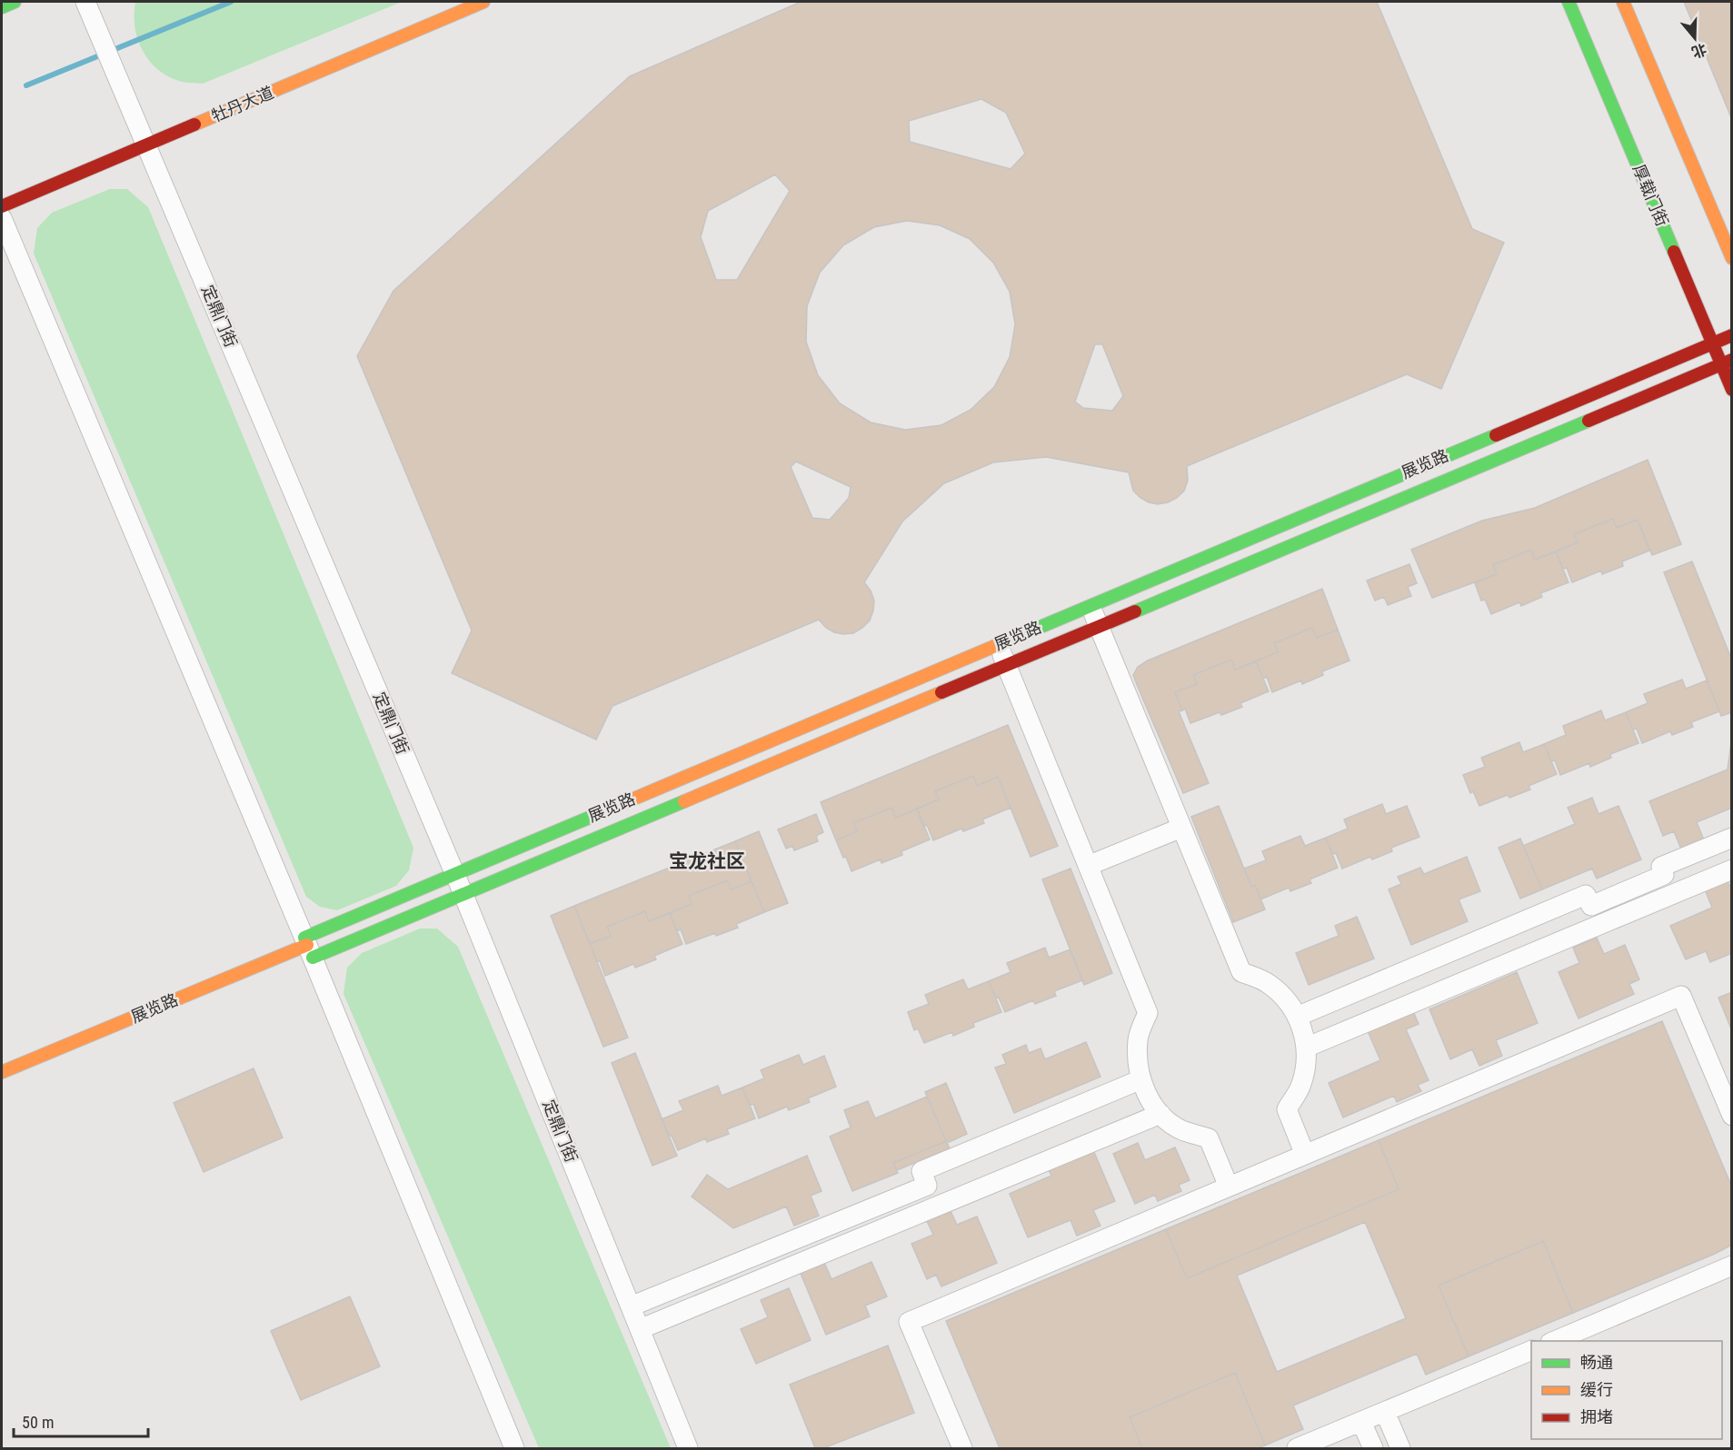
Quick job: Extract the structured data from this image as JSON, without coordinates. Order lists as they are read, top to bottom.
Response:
{
  "streets": {
    "street": [
      "牡丹大道",
      "厚载门街",
      "定鼎门街",
      "展览路"
    ]
  },
  "crossings": [
    ["牡丹大道", "定鼎门街"],
    ["厚载门街", "展览路"],
    ["定鼎门街", "展览路"]
  ],
  "districts": ["宝龙社区"],
  "legend": ["畅通", "缓行", "拥堵"],
  "scale_bar": "50 m",
  "north": "bottom"
}
